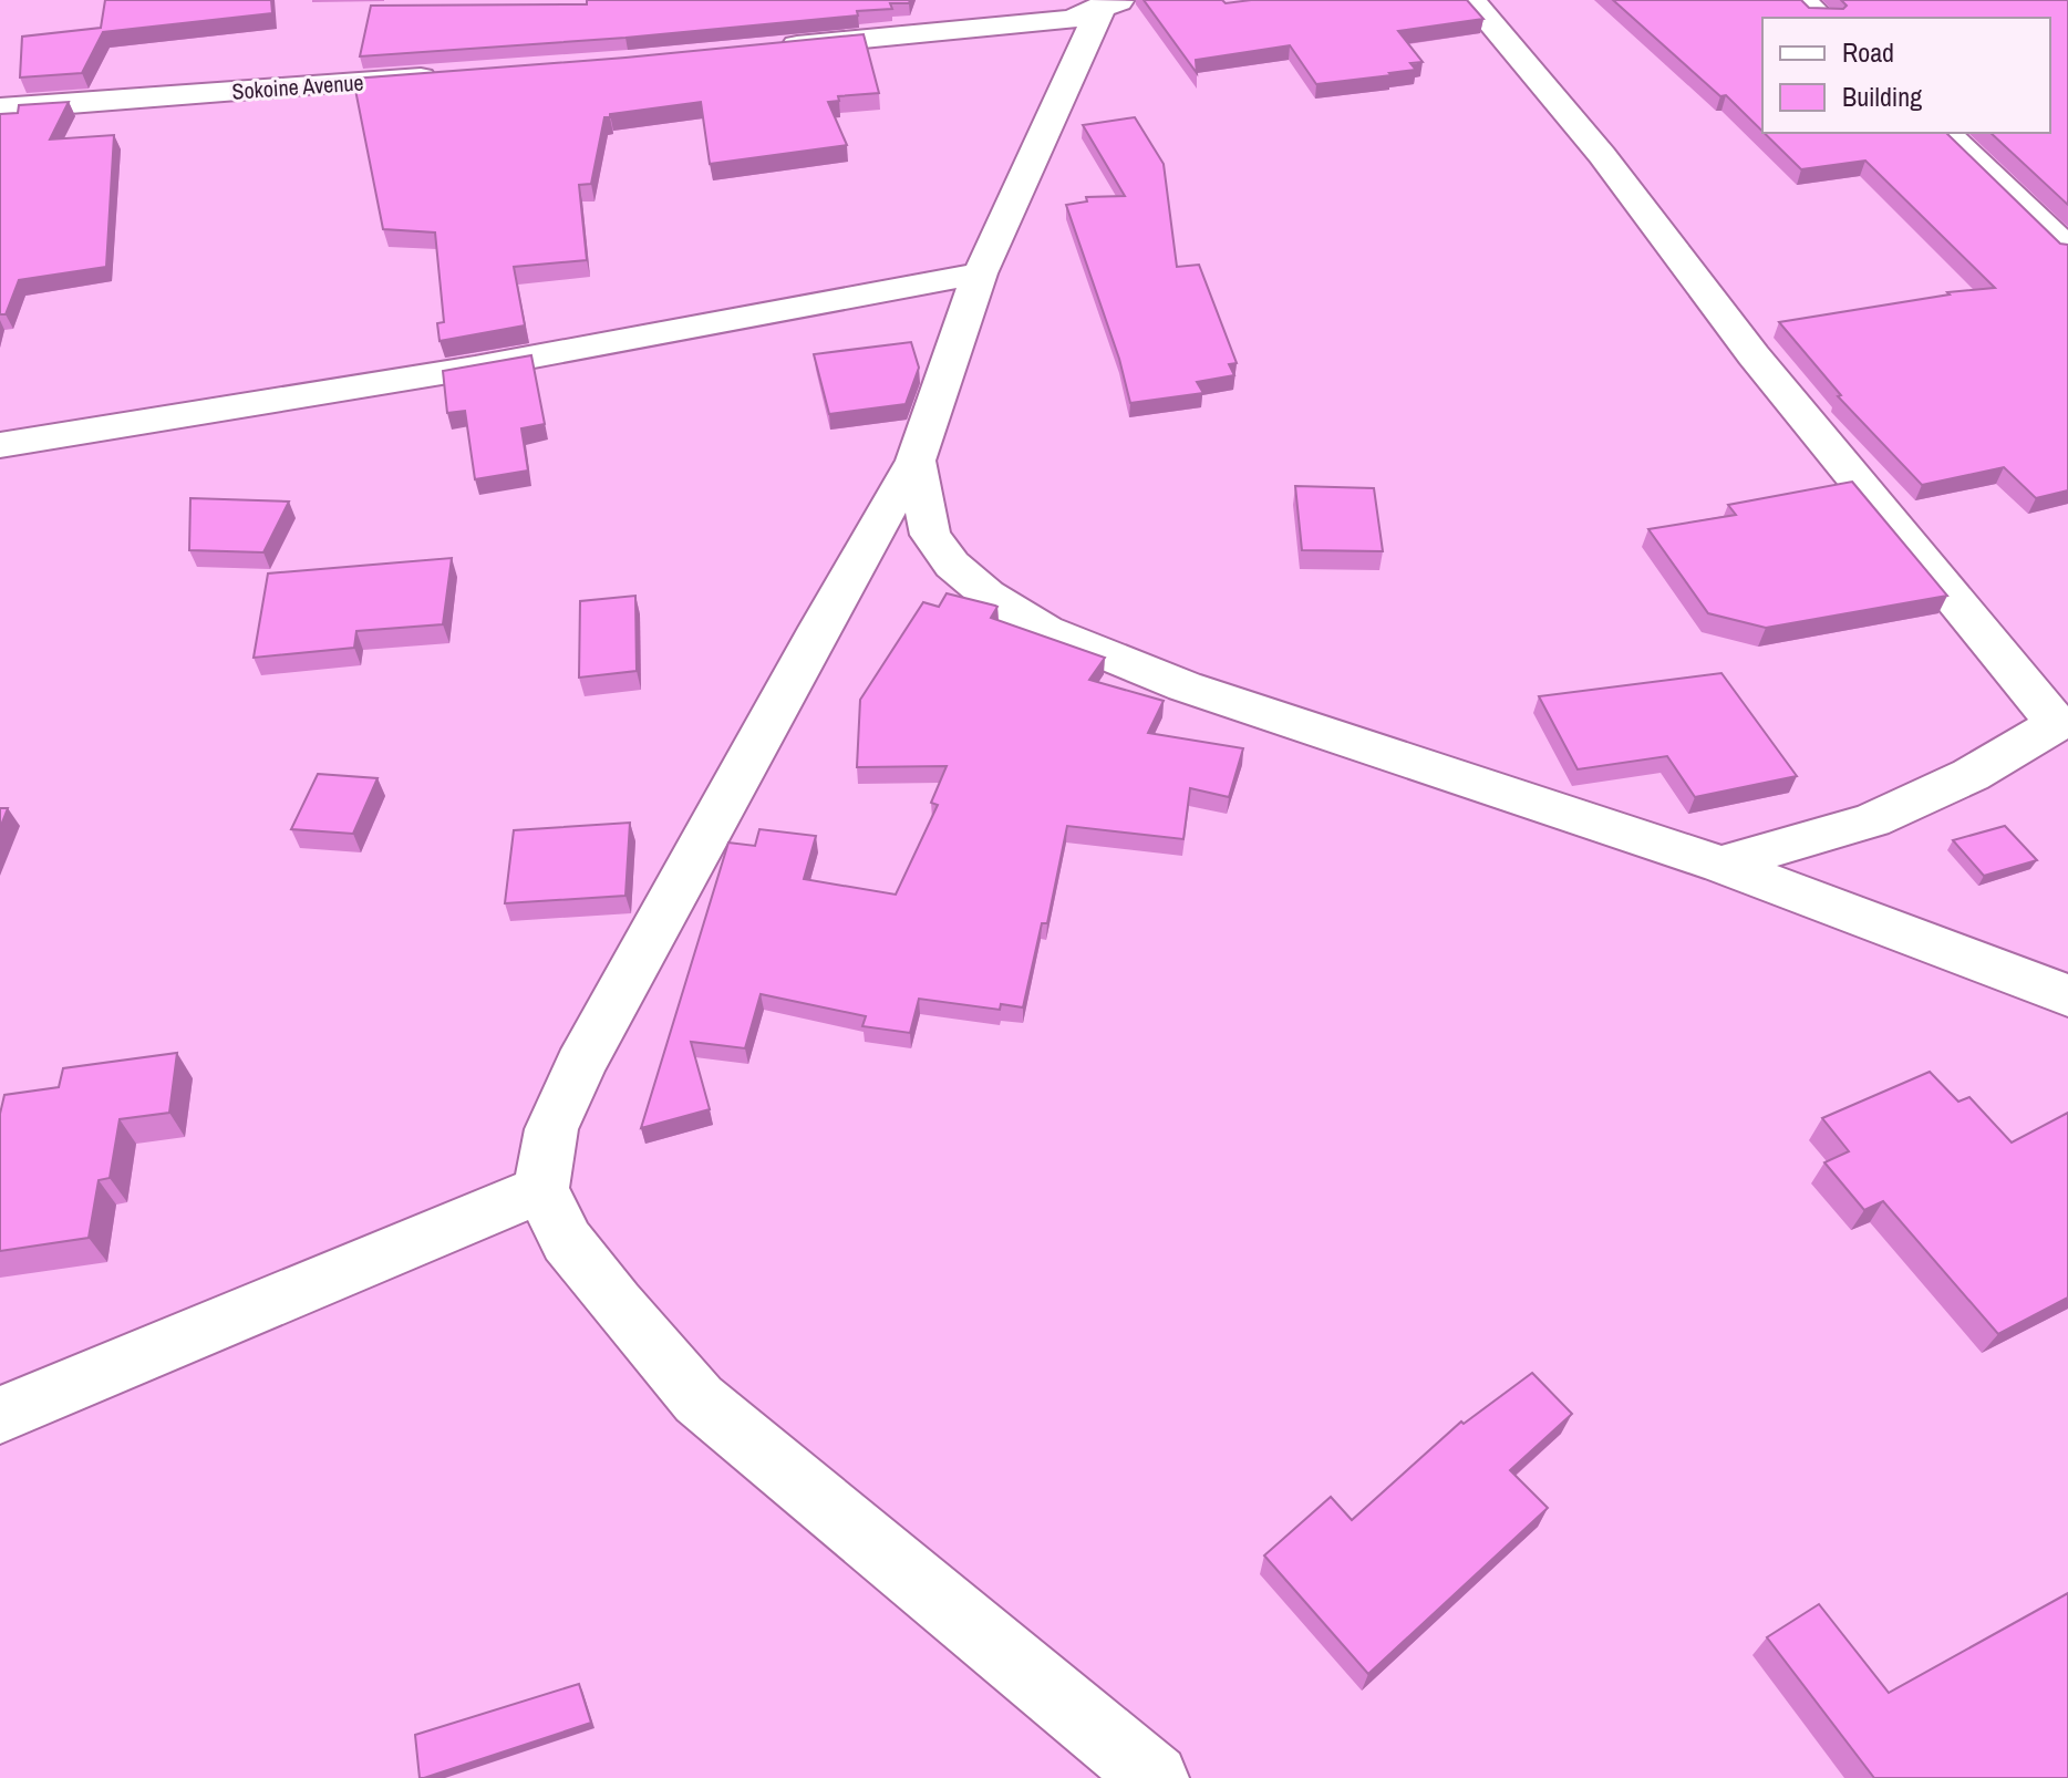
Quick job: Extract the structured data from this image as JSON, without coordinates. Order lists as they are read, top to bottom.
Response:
{
  "streets": {
    "street": ["Sokoine Avenue"]
  },
  "legend": ["Road", "Building"]
}
